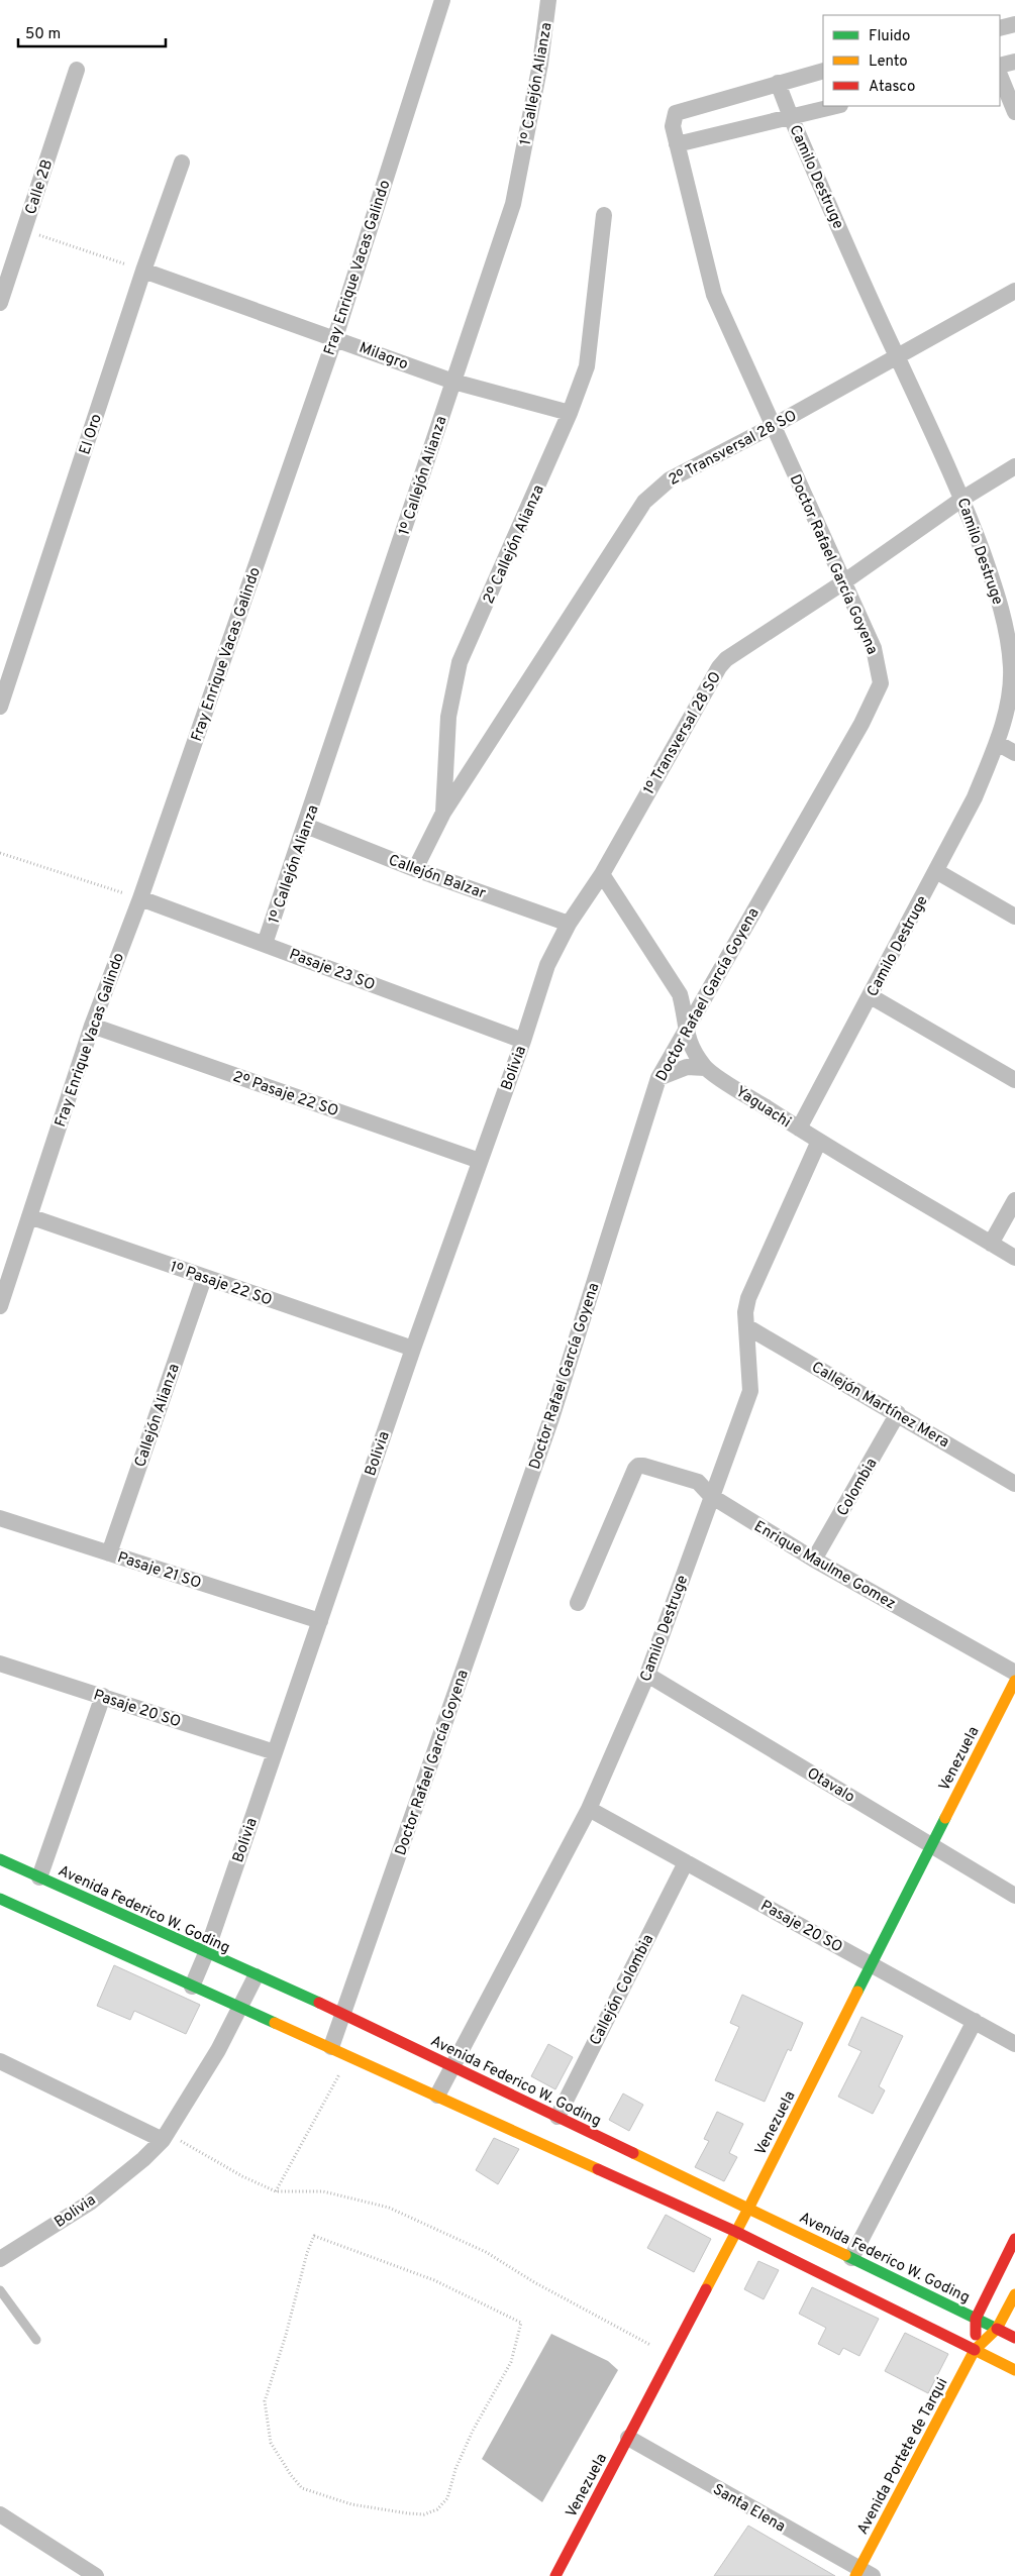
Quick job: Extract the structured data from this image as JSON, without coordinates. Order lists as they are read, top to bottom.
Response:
{
  "streets": {
    "street": [
      "1º Callejón Alianza",
      "Camilo Destruge",
      "Calle 2B",
      "Fray Enrique Vacas Galindo",
      "Milagro",
      "El Oro",
      "2º Transversal 28 SO",
      "2º Callejón Alianza",
      "Doctor Rafael García Goyena",
      "1º Transversal 28 SO",
      "Callejón Balzar",
      "Pasaje 23 SO",
      "Bolivia",
      "2º Pasaje 22 SO",
      "Yaguachi",
      "1º Pasaje 22 SO",
      "Callejón Martínez Mera",
      "Callejón Alianza",
      "Colombia",
      "Enrique Maulme Gomez",
      "Pasaje 21 SO",
      "Pasaje 20 SO",
      "Venezuela",
      "Otavalo",
      "Avenida Federico W. Goding",
      "Callejón Colombia",
      "Avenida Portete de Tarqui",
      "Santa Elena"
    ]
  },
  "crossings": [
    ["1º Callejón Alianza", "Milagro"],
    ["1º Callejón Alianza", "Callejón Balzar"],
    ["1º Callejón Alianza", "Pasaje 23 SO"],
    ["Camilo Destruge", "2º Transversal 28 SO"],
    ["Camilo Destruge", "Doctor Rafael García Goyena"],
    ["Camilo Destruge", "1º Transversal 28 SO"],
    ["Camilo Destruge", "Yaguachi"],
    ["Camilo Destruge", "Callejón Martínez Mera"],
    ["Camilo Destruge", "Enrique Maulme Gomez"],
    ["Camilo Destruge", "Pasaje 20 SO"],
    ["Camilo Destruge", "Otavalo"],
    ["Camilo Destruge", "Avenida Federico W. Goding"],
    ["Fray Enrique Vacas Galindo", "Milagro"],
    ["Fray Enrique Vacas Galindo", "Pasaje 23 SO"],
    ["Fray Enrique Vacas Galindo", "2º Pasaje 22 SO"],
    ["Fray Enrique Vacas Galindo", "1º Pasaje 22 SO"],
    ["Milagro", "El Oro"],
    ["Milagro", "2º Callejón Alianza"],
    ["2º Transversal 28 SO", "2º Callejón Alianza"],
    ["2º Transversal 28 SO", "Doctor Rafael García Goyena"],
    ["2º Callejón Alianza", "Callejón Balzar"],
    ["Doctor Rafael García Goyena", "1º Transversal 28 SO"],
    ["Doctor Rafael García Goyena", "Yaguachi"],
    ["Doctor Rafael García Goyena", "Avenida Federico W. Goding"],
    ["1º Transversal 28 SO", "Callejón Balzar"],
    ["1º Transversal 28 SO", "Bolivia"],
    ["1º Transversal 28 SO", "Yaguachi"],
    ["Callejón Balzar", "Bolivia"],
    ["Pasaje 23 SO", "Bolivia"],
    ["Bolivia", "2º Pasaje 22 SO"],
    ["Bolivia", "1º Pasaje 22 SO"],
    ["Bolivia", "Pasaje 21 SO"],
    ["Bolivia", "Pasaje 20 SO"],
    ["Bolivia", "Avenida Federico W. Goding"],
    ["1º Pasaje 22 SO", "Callejón Alianza"],
    ["Callejón Martínez Mera", "Colombia"],
    ["Callejón Alianza", "Pasaje 21 SO"],
    ["Colombia", "Enrique Maulme Gomez"],
    ["Pasaje 20 SO", "Venezuela"],
    ["Pasaje 20 SO", "Callejón Colombia"],
    ["Venezuela", "Otavalo"],
    ["Venezuela", "Avenida Federico W. Goding"],
    ["Venezuela", "Santa Elena"],
    ["Avenida Federico W. Goding", "Callejón Colombia"],
    ["Avenida Federico W. Goding", "Avenida Portete de Tarqui"],
    ["Avenida Portete de Tarqui", "Santa Elena"]
  ],
  "legend": ["Fluido", "Lento", "Atasco"],
  "scale_bar": "50 m"
}
